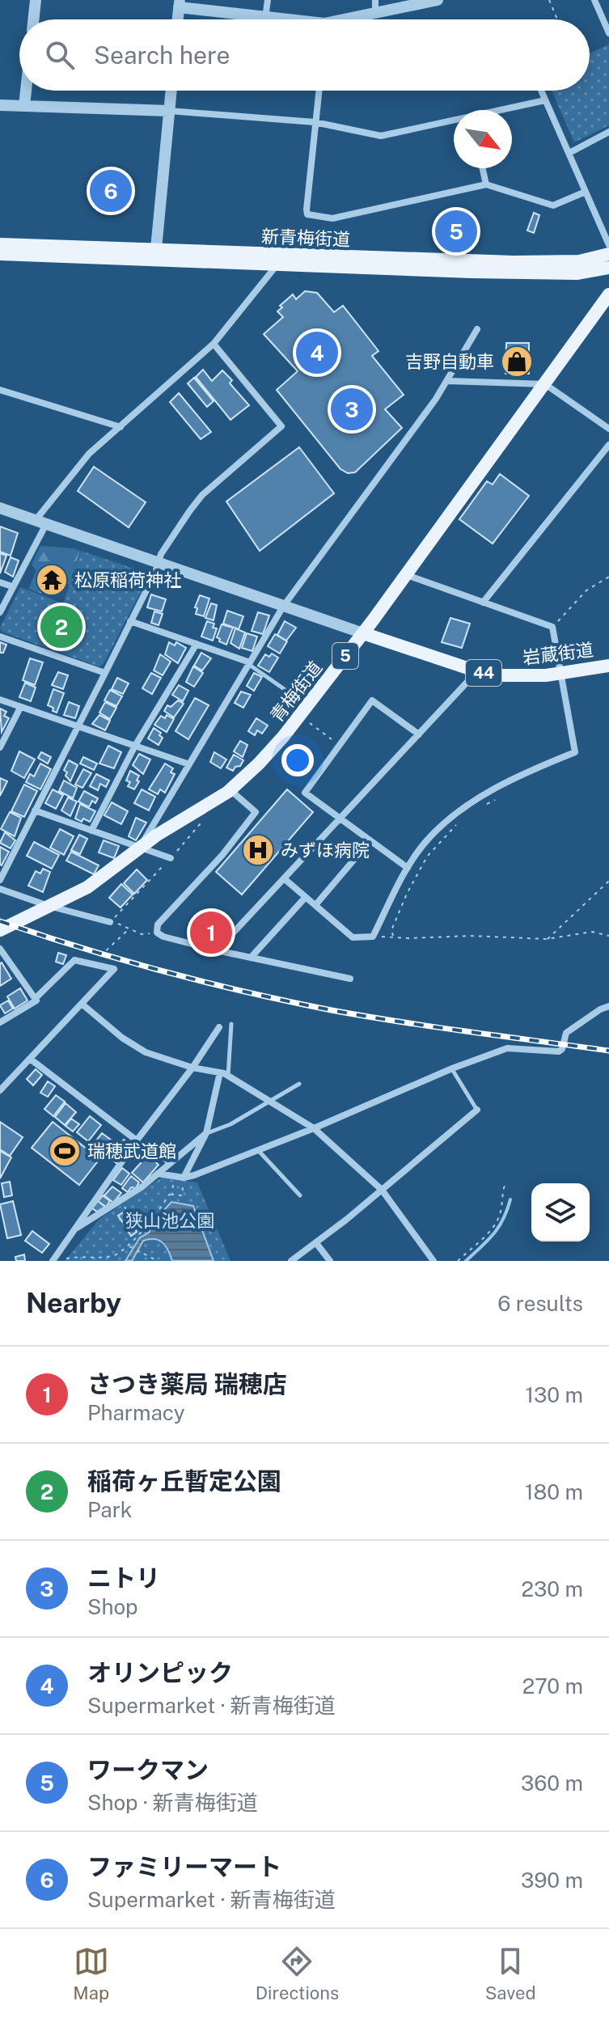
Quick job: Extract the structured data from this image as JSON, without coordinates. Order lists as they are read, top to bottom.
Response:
{
  "streets": {
    "main road": [
      "新青梅街道",
      "岩蔵街道",
      "5",
      "44",
      "青梅街道"
    ]
  },
  "crossings": [
    ["岩蔵街道", "青梅街道"]
  ],
  "parks": ["狭山池公園"],
  "places": {
    "shop": ["吉野自動車"],
    "temple": ["松原稲荷神社"],
    "hospital": ["みずほ病院"],
    "sports": ["瑞穂武道館"]
  },
  "north": "bottom right",
  "page": {
    "search": "Search here",
    "pins": [
      "6",
      "5",
      "4",
      "3",
      "2",
      "1"
    ],
    "heading": ["Nearby", "6 results"],
    "list": [
      {
        "mark": "1",
        "name": "さつき薬局 瑞穂店",
        "note": "Pharmacy",
        "value": "130 m"
      },
      {
        "mark": "2",
        "name": "稲荷ヶ丘暫定公園",
        "note": "Park",
        "value": "180 m"
      },
      {
        "mark": "3",
        "name": "ニトリ",
        "note": "Shop",
        "value": "230 m"
      },
      {
        "mark": "4",
        "name": "オリンピック",
        "note": "Supermarket · 新青梅街道",
        "value": "270 m"
      },
      {
        "mark": "5",
        "name": "ワークマン",
        "note": "Shop · 新青梅街道",
        "value": "360 m"
      },
      {
        "mark": "6",
        "name": "ファミリーマート",
        "note": "Supermarket · 新青梅街道",
        "value": "390 m"
      }
    ],
    "nav": ["Map", "Directions", "Saved"]
  }
}
